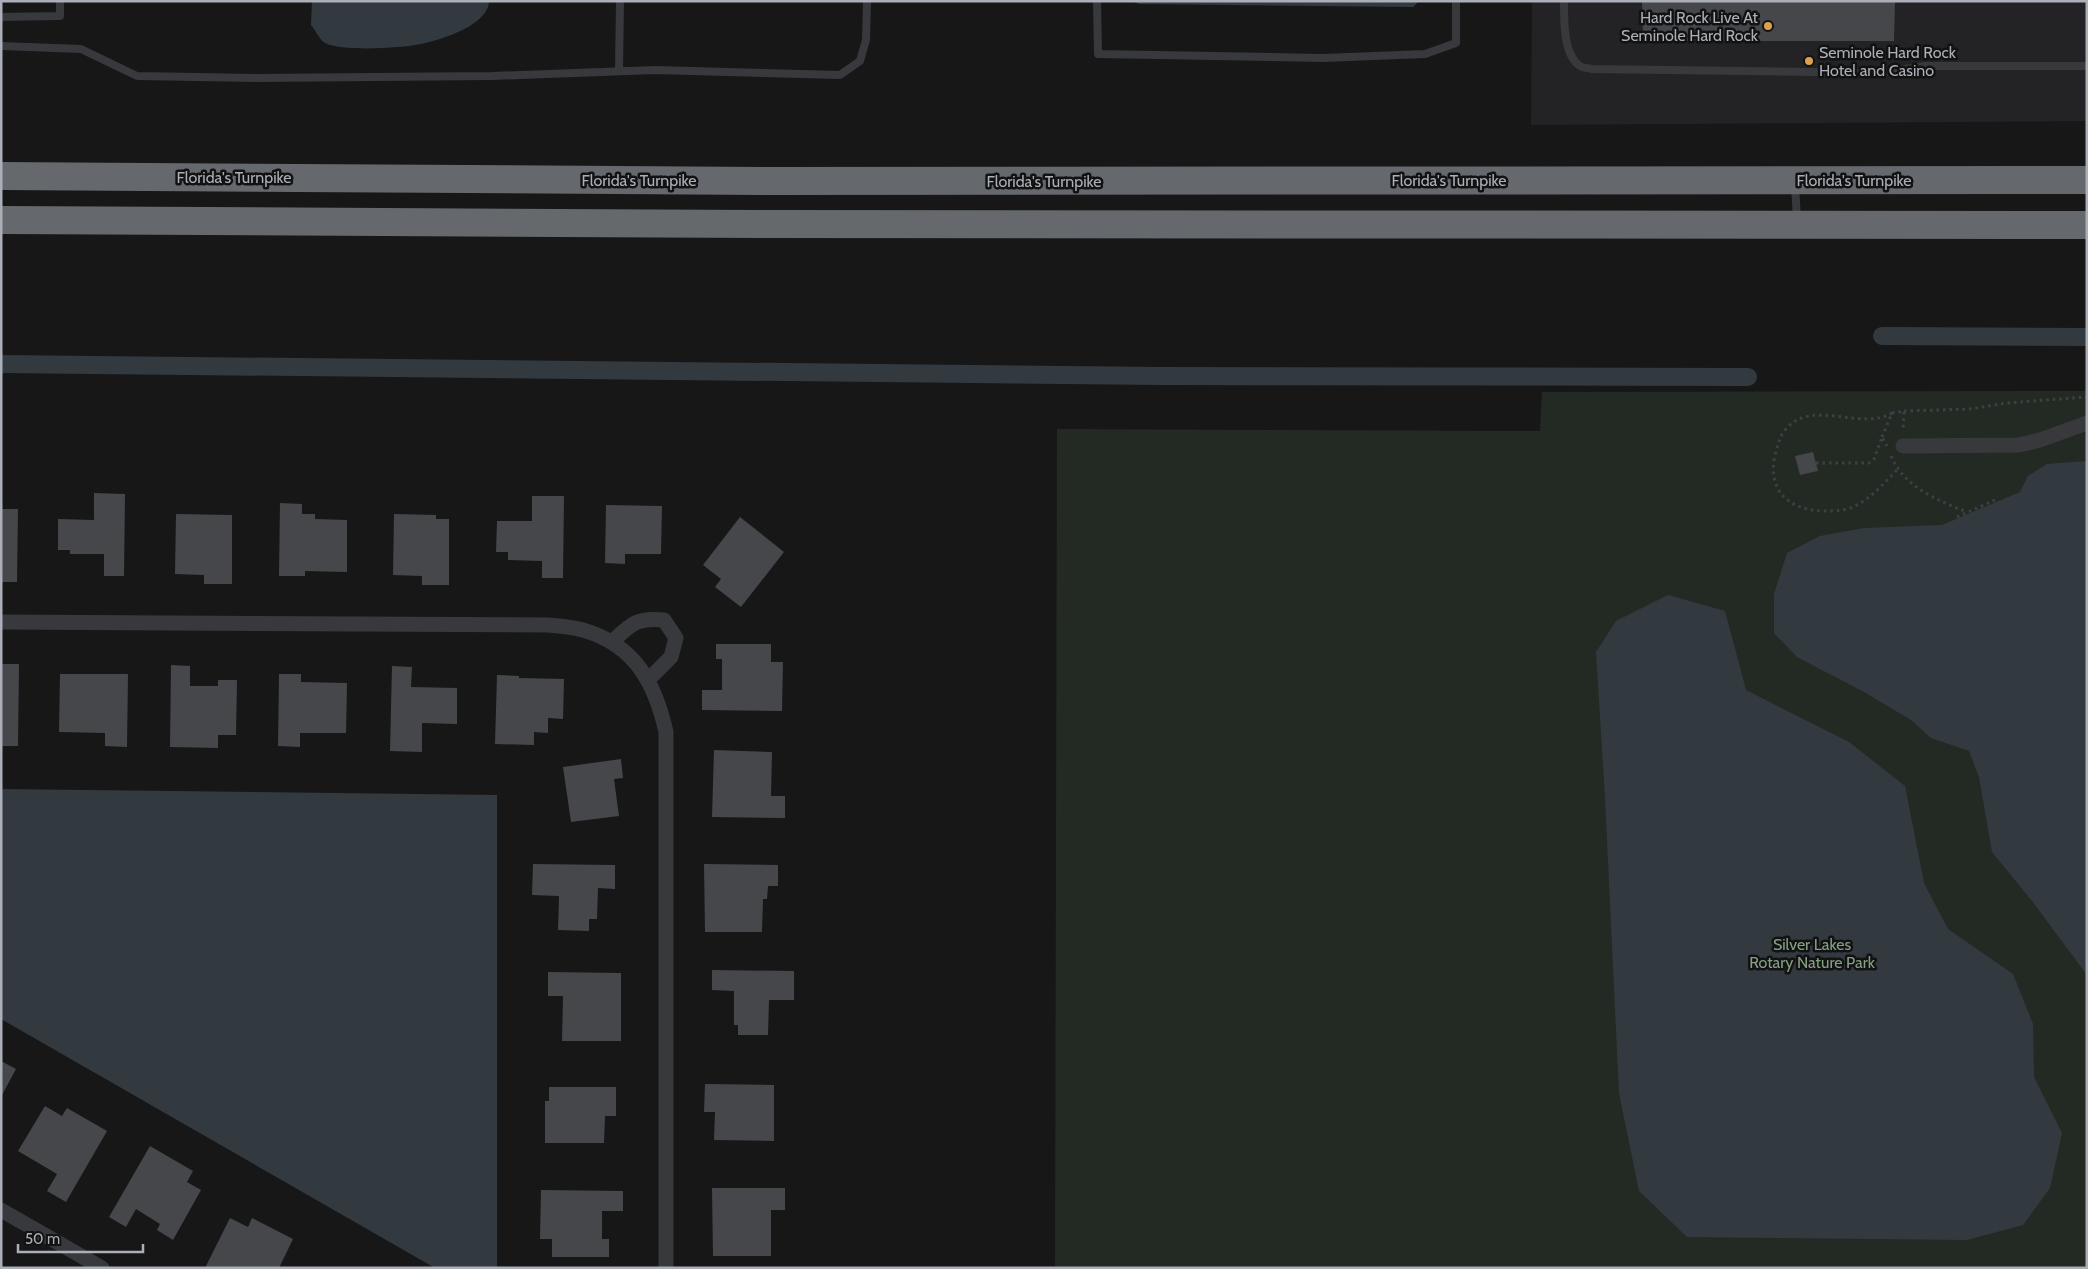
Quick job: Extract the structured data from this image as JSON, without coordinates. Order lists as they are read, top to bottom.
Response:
{
  "streets": {
    "highway": ["Florida's Turnpike"]
  },
  "parks": ["Silver Lakes Rotary Nature Park"],
  "places": ["Hard Rock Live At Seminole Hard Rock", "Seminole Hard Rock Hotel and Casino"],
  "scale_bar": "50 m"
}
